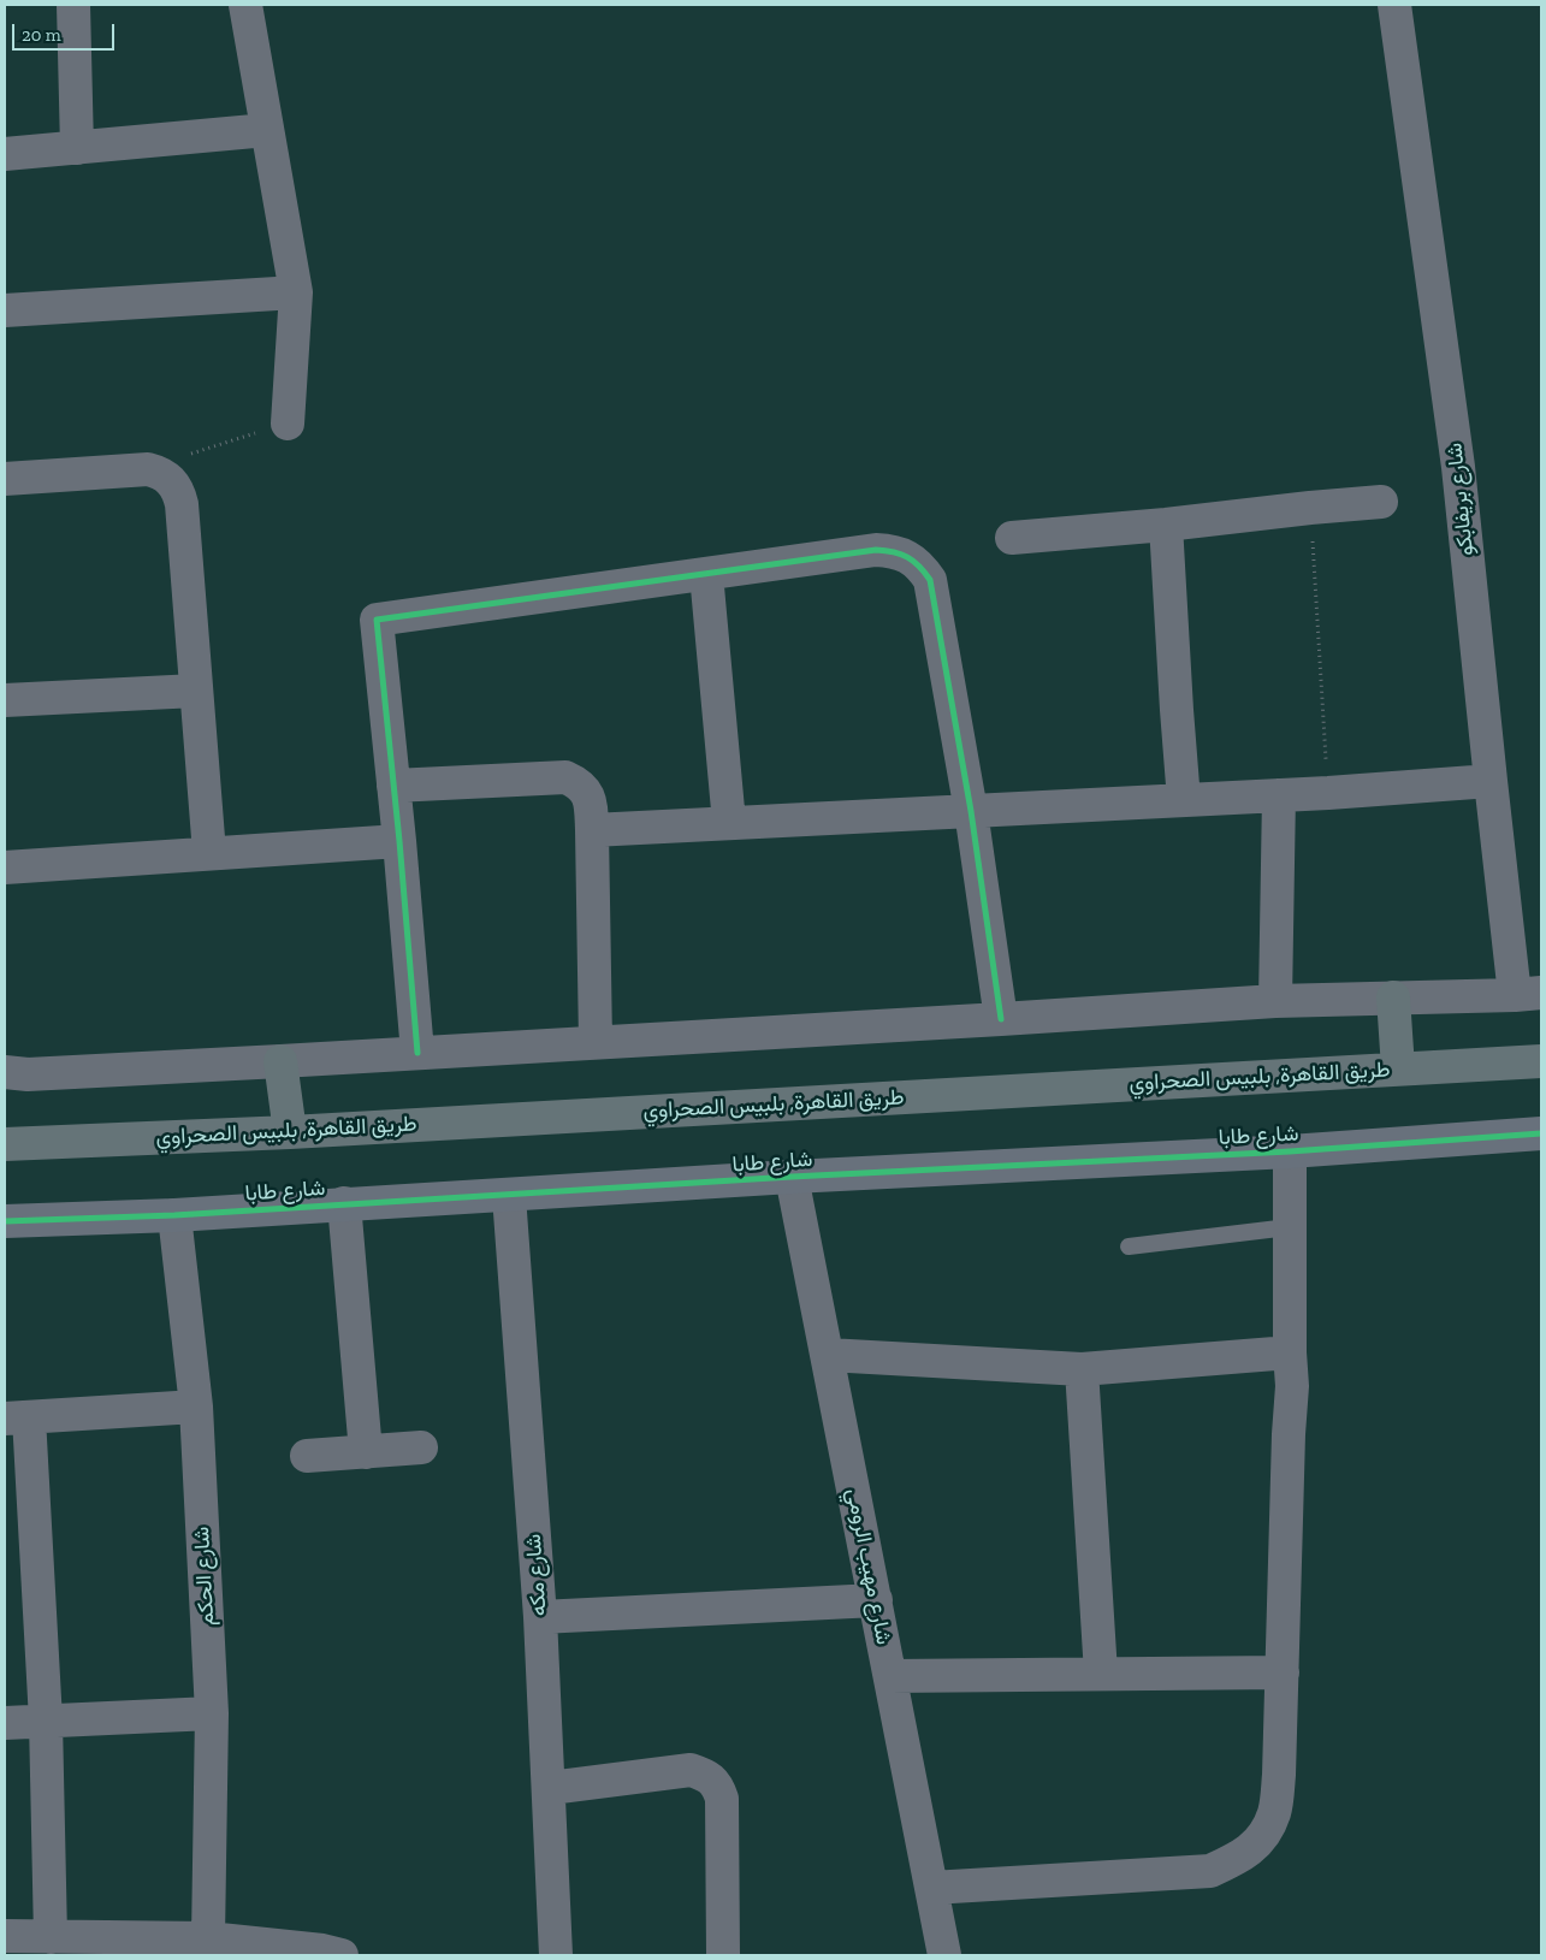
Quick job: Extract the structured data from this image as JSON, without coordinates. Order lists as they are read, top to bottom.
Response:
{
  "streets": {
    "highway": ["طريق القاهرة, بلبيس الصحراوي"],
    "street": [
      "شارع بريفابكو",
      "شارع طابا",
      "شارع مهيب الرومي",
      "شارع مكه",
      "شارع الحكم"
    ]
  },
  "crossings": [
    ["شارع طابا", "شارع مهيب الرومي"],
    ["شارع طابا", "شارع مكه"],
    ["شارع طابا", "شارع الحكم"]
  ],
  "scale_bar": "20 m"
}
